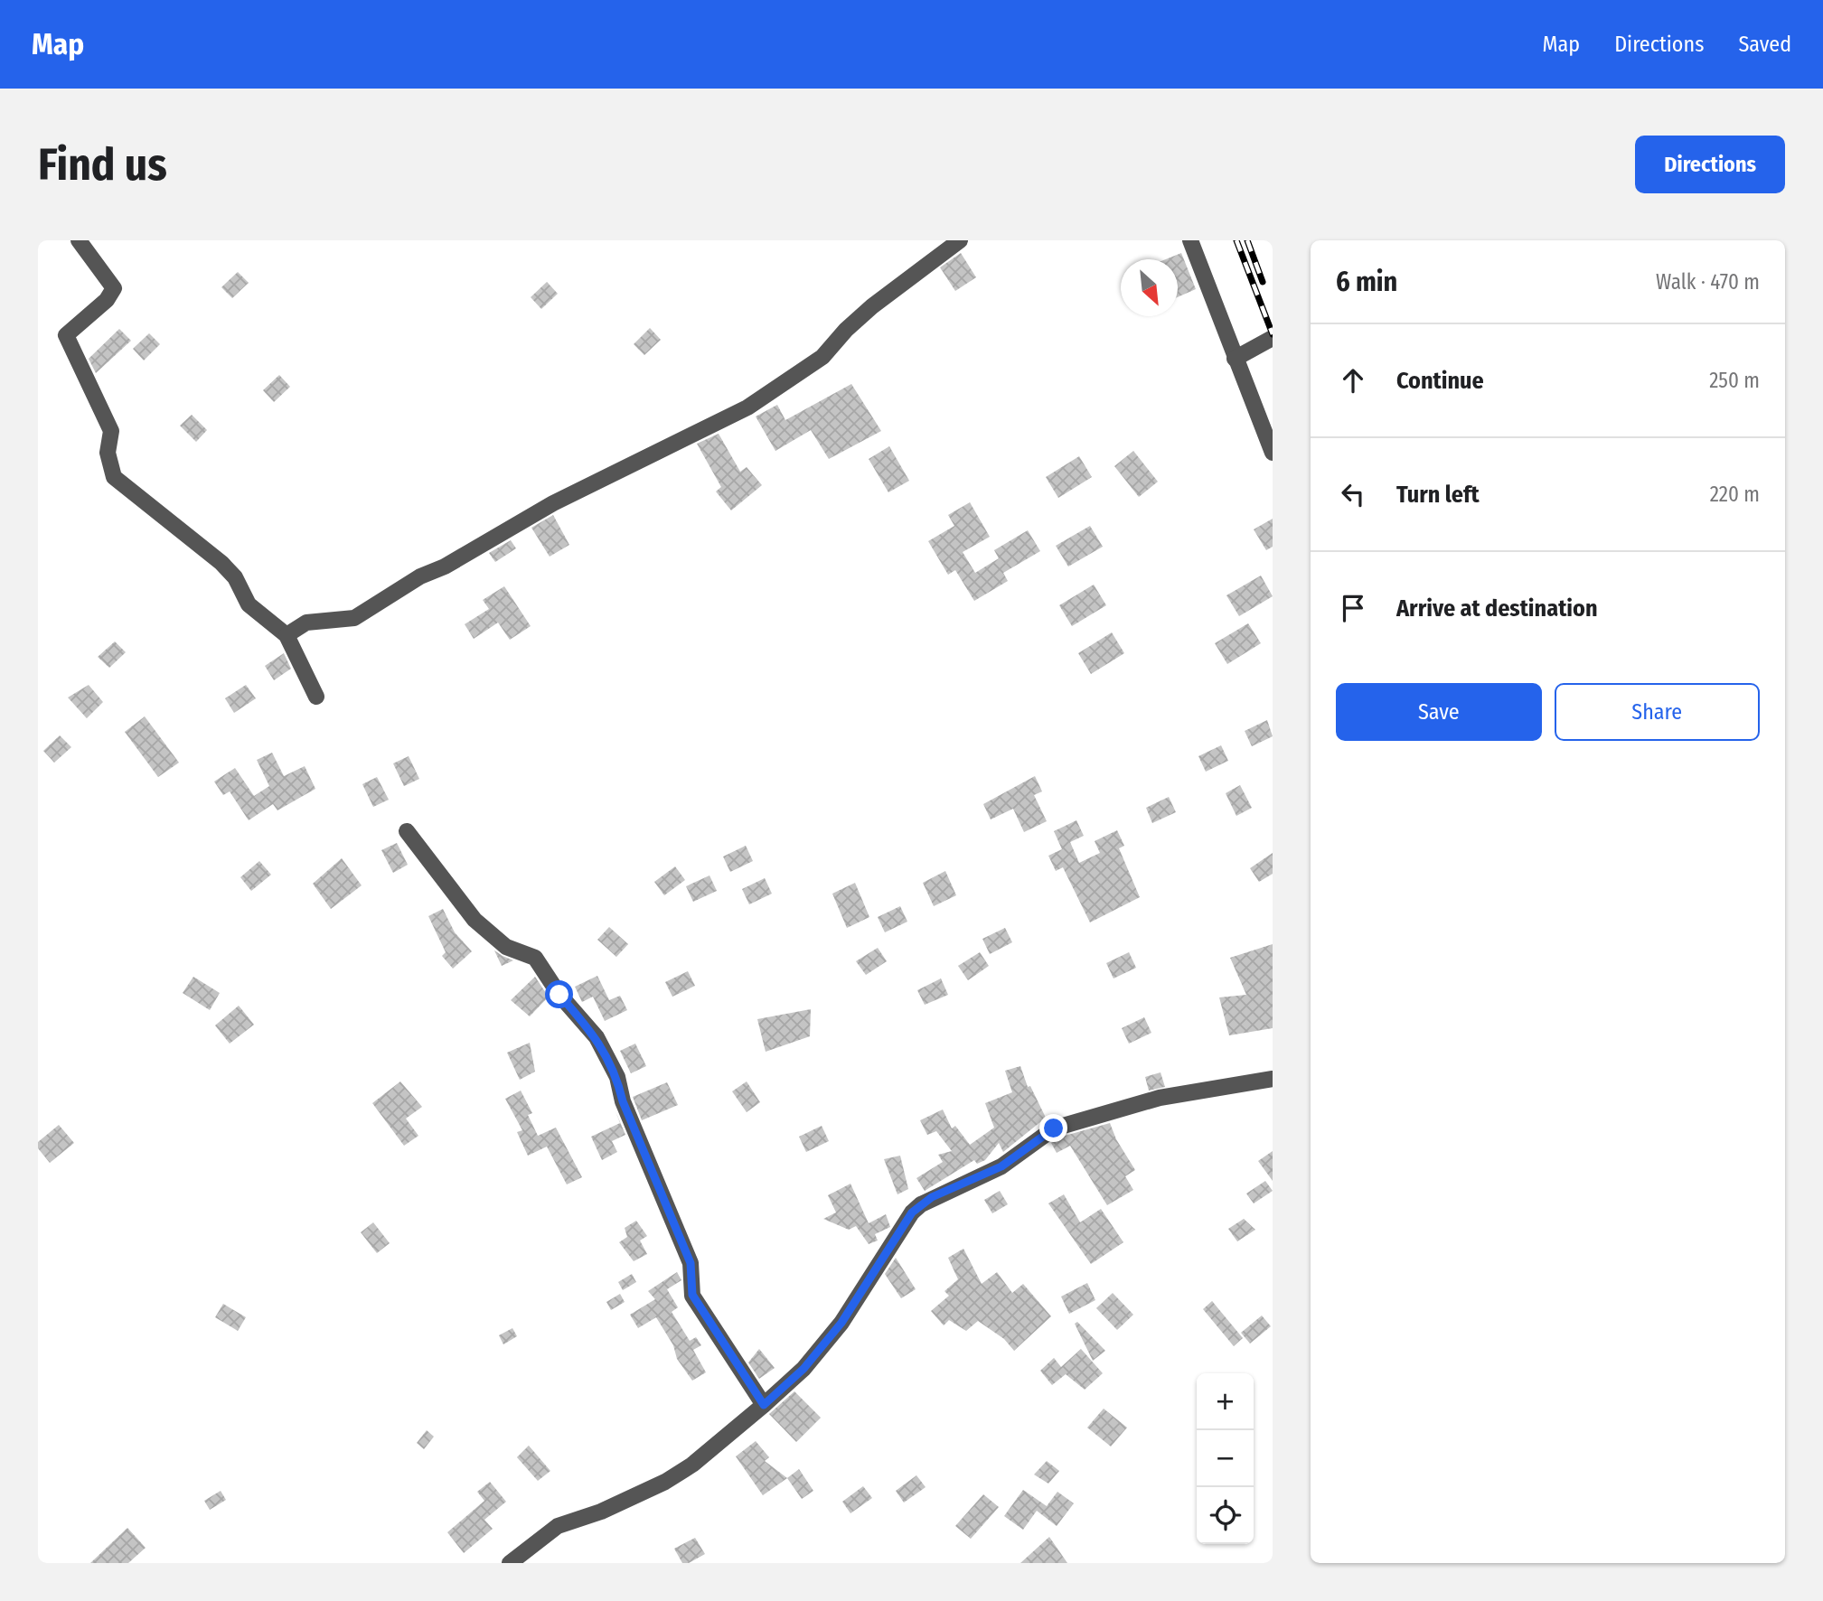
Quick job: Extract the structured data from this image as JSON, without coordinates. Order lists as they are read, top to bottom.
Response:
{
  "north": "bottom right",
  "page": {
    "header": "Map",
    "nav": ["Map", "Directions", "Saved"],
    "buttons": [
      "Directions",
      ["Save", "Share"]
    ],
    "title": "Find us",
    "heading": ["6 min", "Walk · 470 m"],
    "list": [
      ["Continue", "250 m"],
      ["Turn left", "220 m"],
      "Arrive at destination"
    ],
    "map_buttons": ["+", "−"]
  }
}
